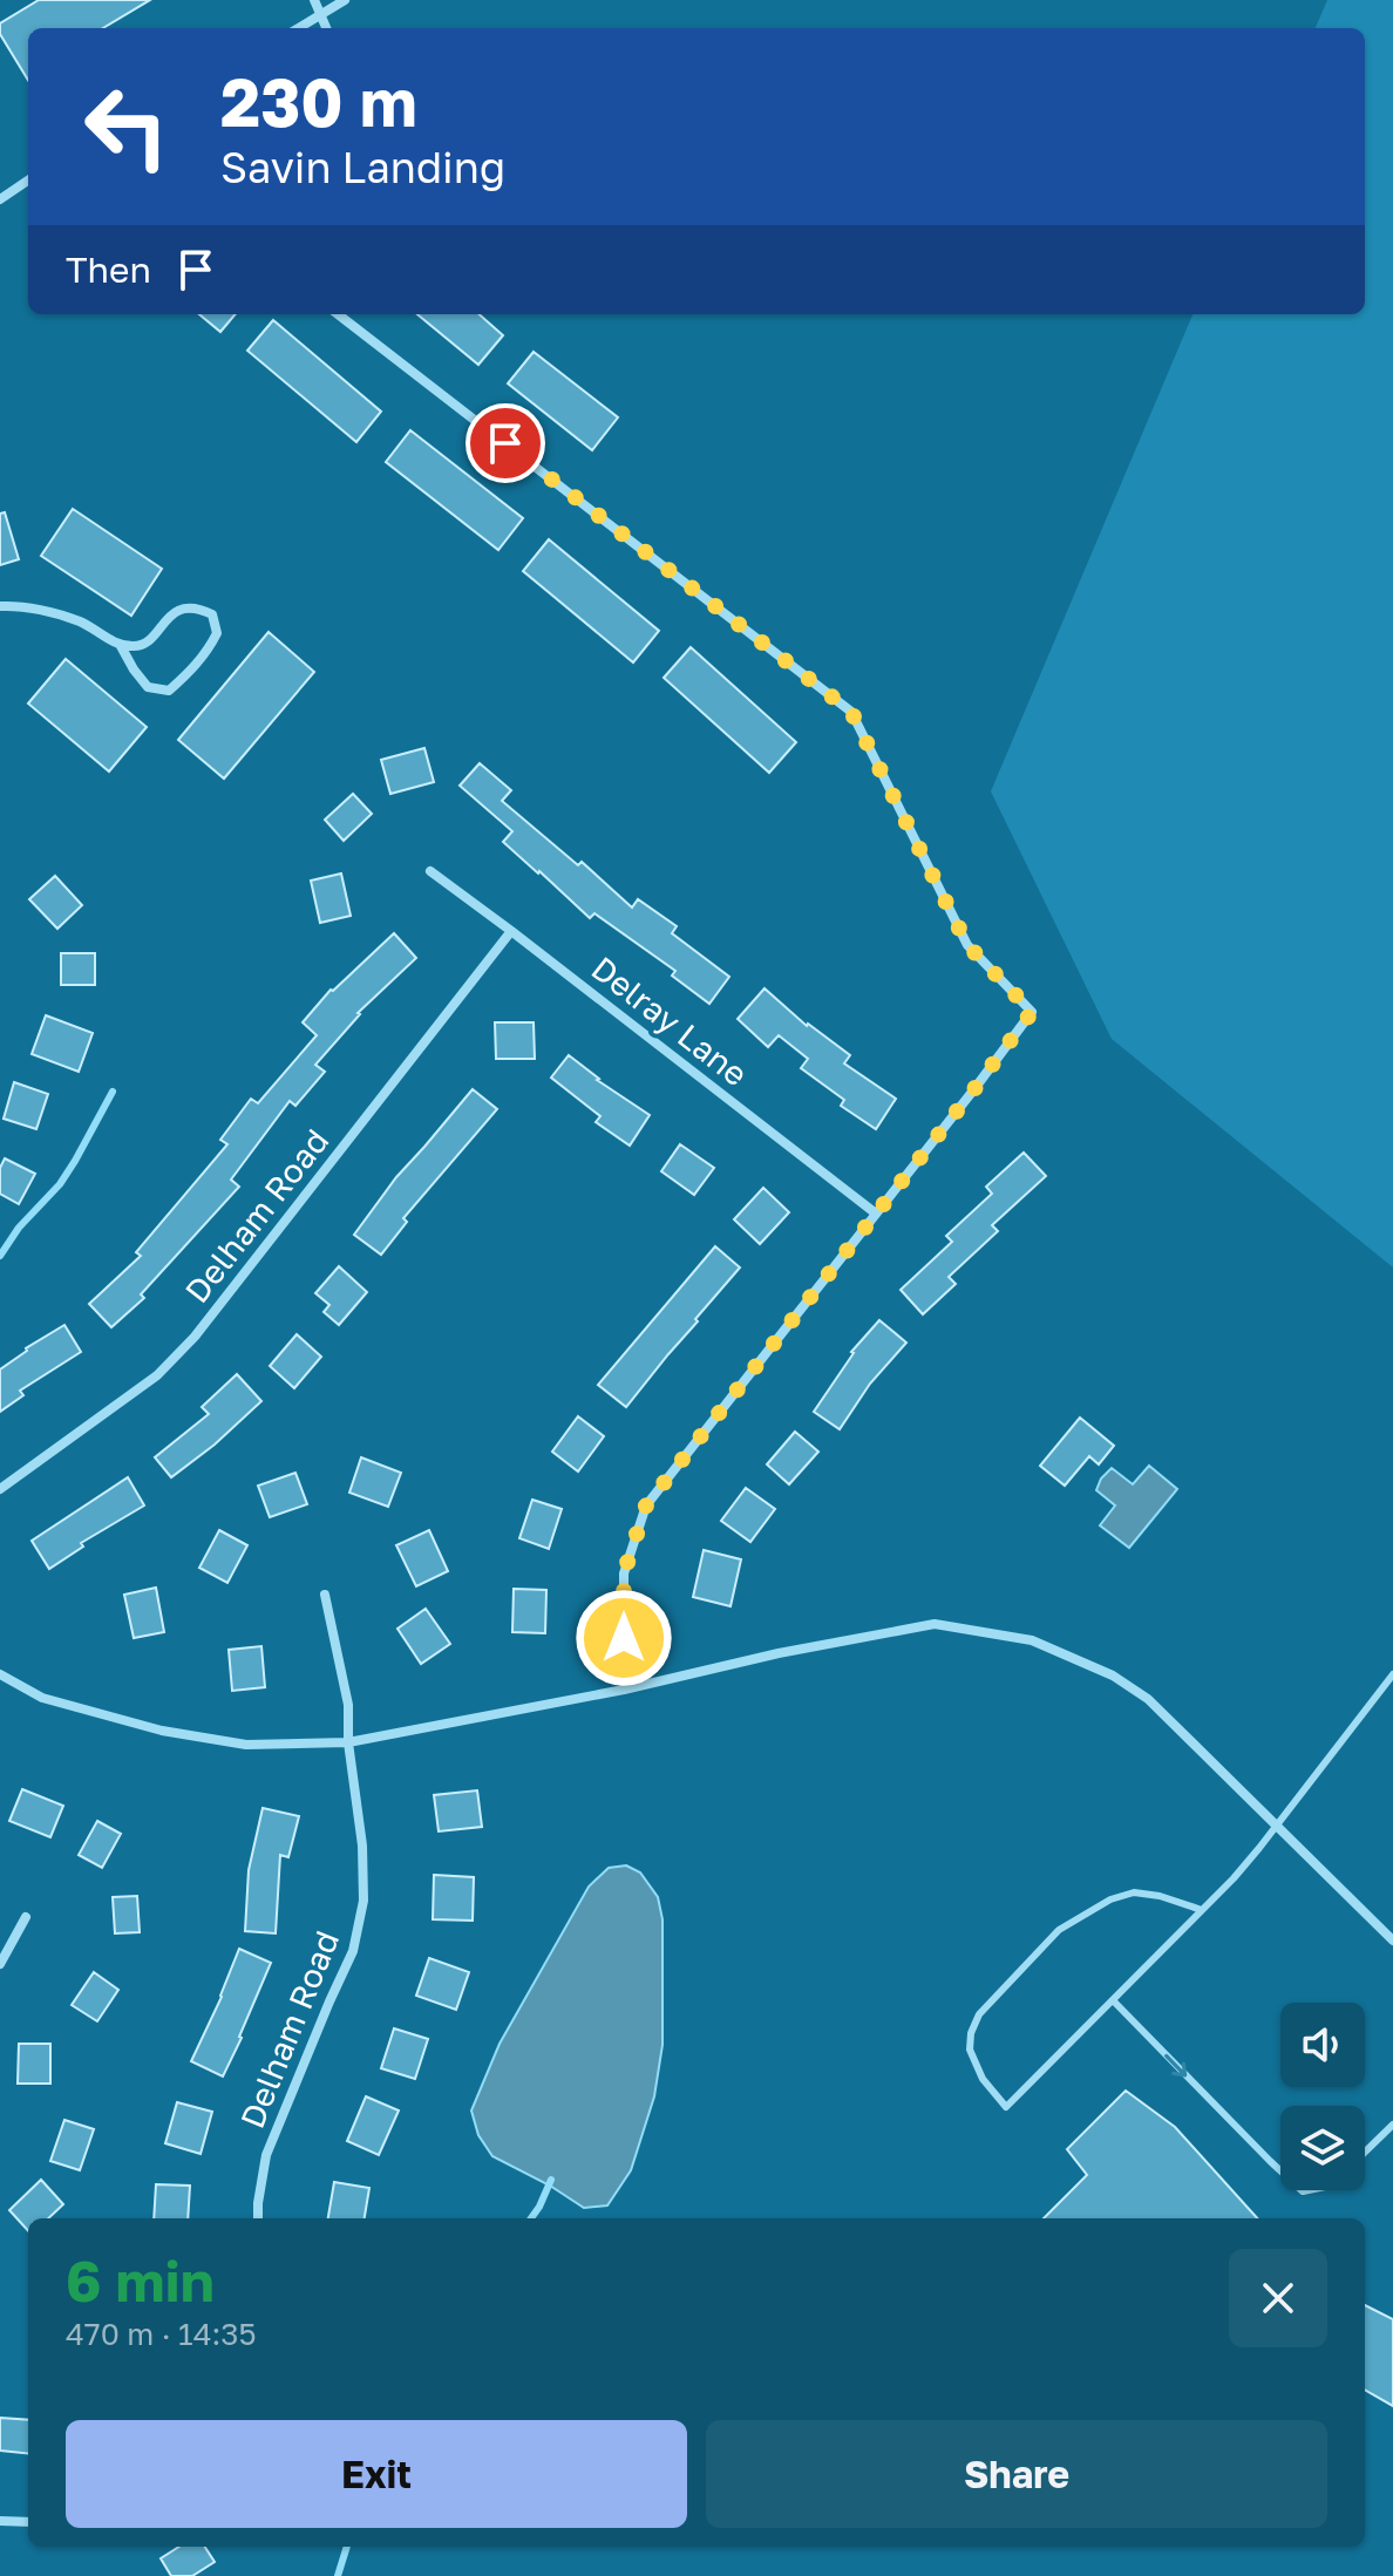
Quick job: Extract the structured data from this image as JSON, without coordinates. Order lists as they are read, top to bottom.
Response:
{
  "streets": {
    "street": ["Delray Lane", "Delham Road"]
  },
  "crossings": [
    ["Delray Lane", "Delham Road"]
  ],
  "page": {
    "turn": ["230 m", "Savin Landing"],
    "then": "Then",
    "heading": ["6 min", "470 m · 14:35"],
    "buttons": ["Exit", "Share"]
  }
}
